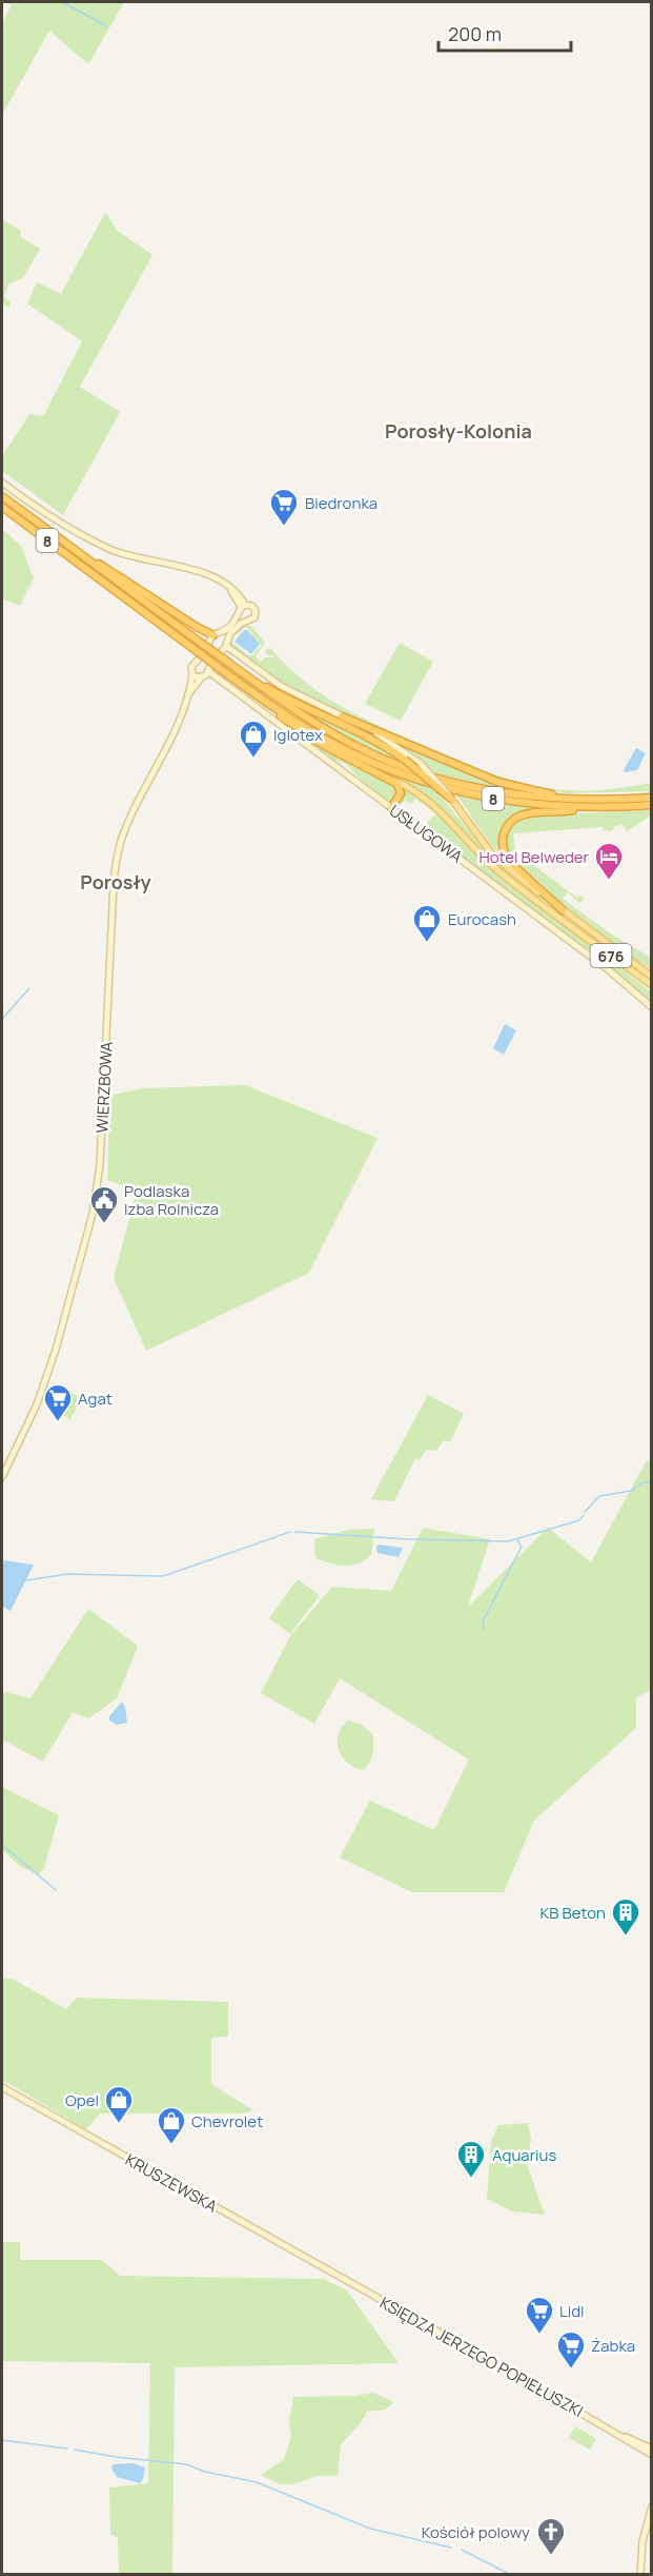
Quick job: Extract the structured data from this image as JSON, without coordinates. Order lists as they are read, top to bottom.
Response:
{
  "streets": {
    "highway": ["8"],
    "main road": ["676"],
    "street": [
      "USŁUGOWA",
      "WIERZBOWA",
      "KRUSZEWSKA",
      "KSIĘDZA JERZEGO POPIEŁUSZKI"
    ]
  },
  "crossings": [
    ["USŁUGOWA", "WIERZBOWA"],
    ["KRUSZEWSKA", "KSIĘDZA JERZEGO POPIEŁUSZKI"]
  ],
  "districts": ["Porosły-Kolonia", "Porosły"],
  "places": {
    "supermarket": [
      "Biedronka",
      "Agat",
      "Lidl",
      "Żabka"
    ],
    "shop": [
      "Iglotex",
      "Eurocash",
      "Opel",
      "Chevrolet"
    ],
    "hotel": ["Hotel Belweder"],
    "public building": ["Podlaska Izba Rolnicza"],
    "building": ["KB Beton", "Aquarius"],
    "church": ["Kościół polowy"]
  },
  "scale_bar": "200 m"
}
